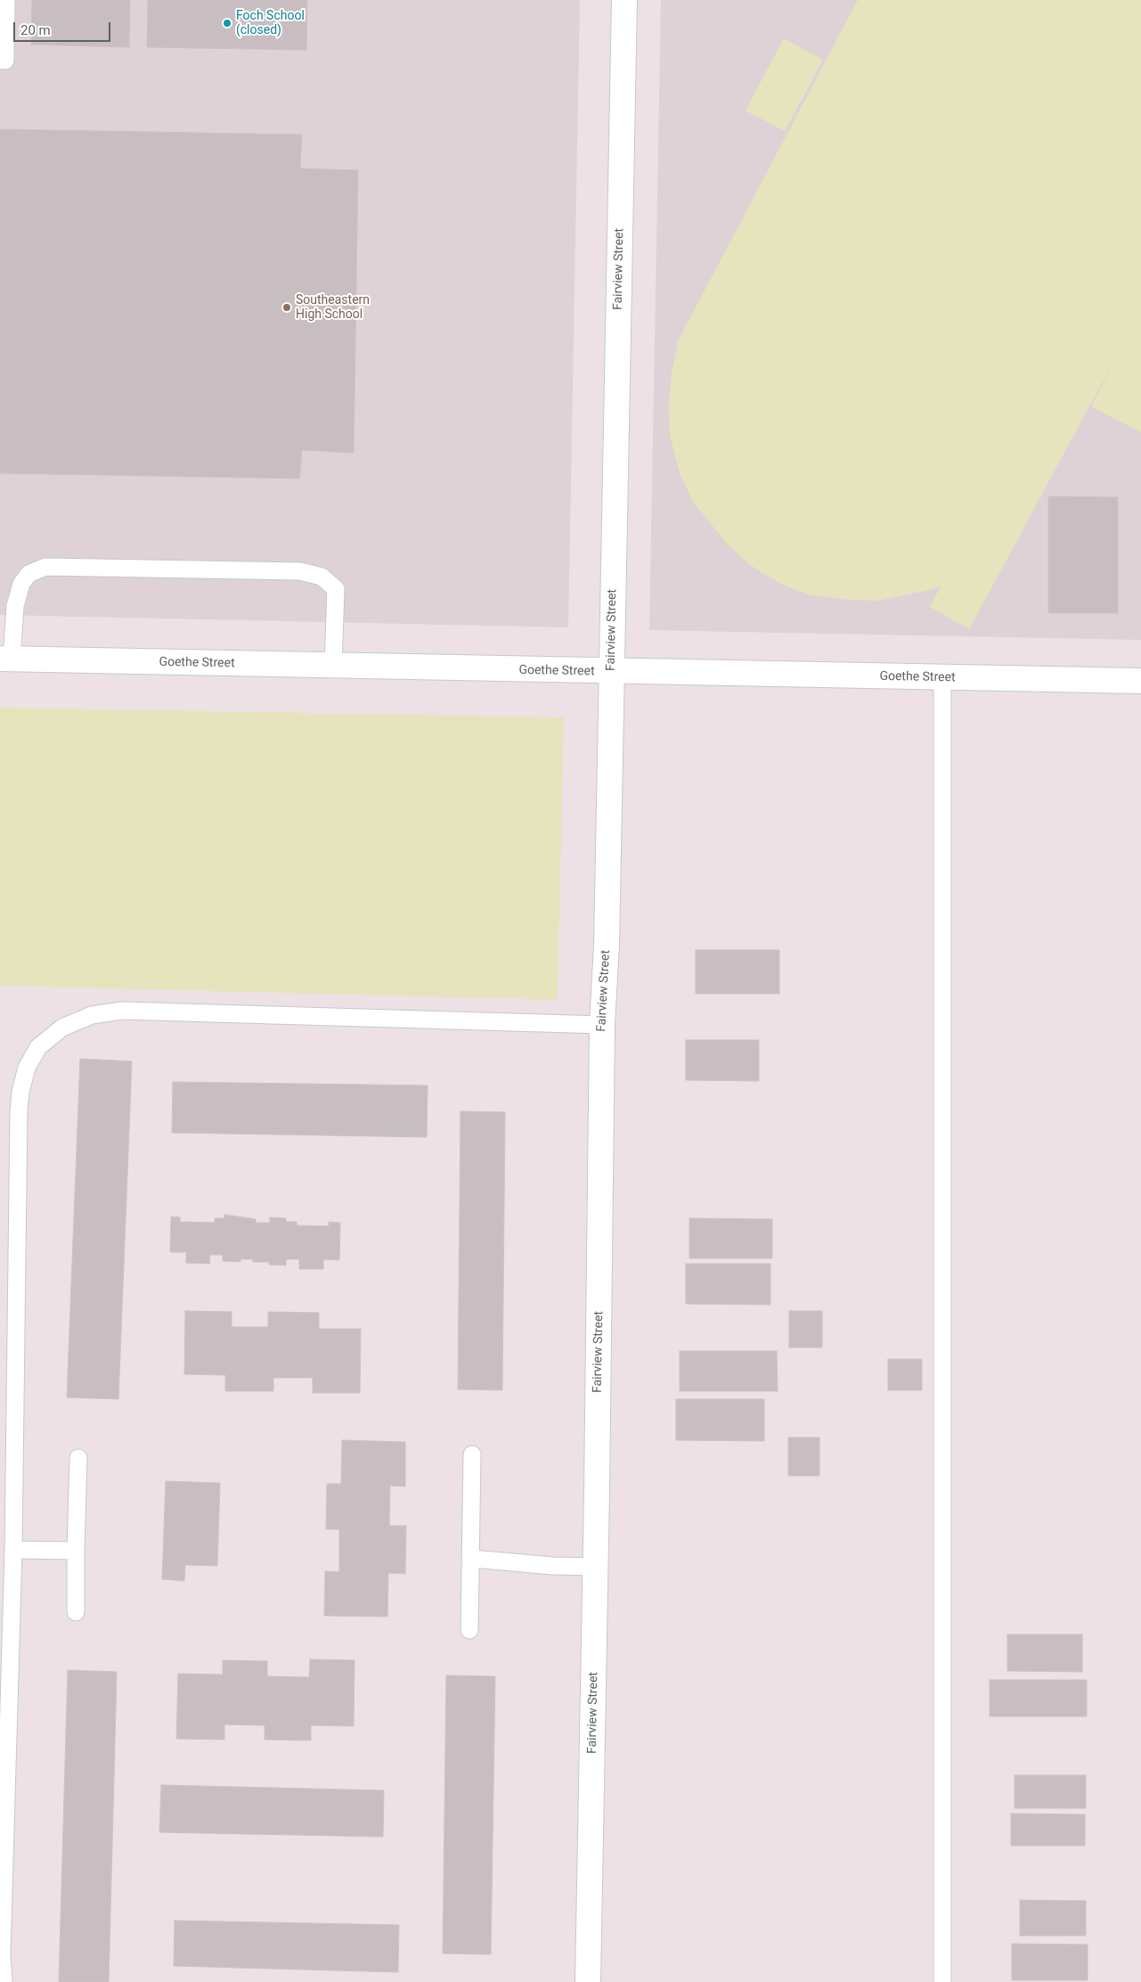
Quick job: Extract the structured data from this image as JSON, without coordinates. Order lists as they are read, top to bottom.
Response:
{
  "streets": {
    "street": ["Fairview Street", "Goethe Street"]
  },
  "crossings": [
    ["Fairview Street", "Goethe Street"]
  ],
  "places": ["Foch School (closed)", "Southeastern High School"],
  "scale_bar": "20 m"
}
